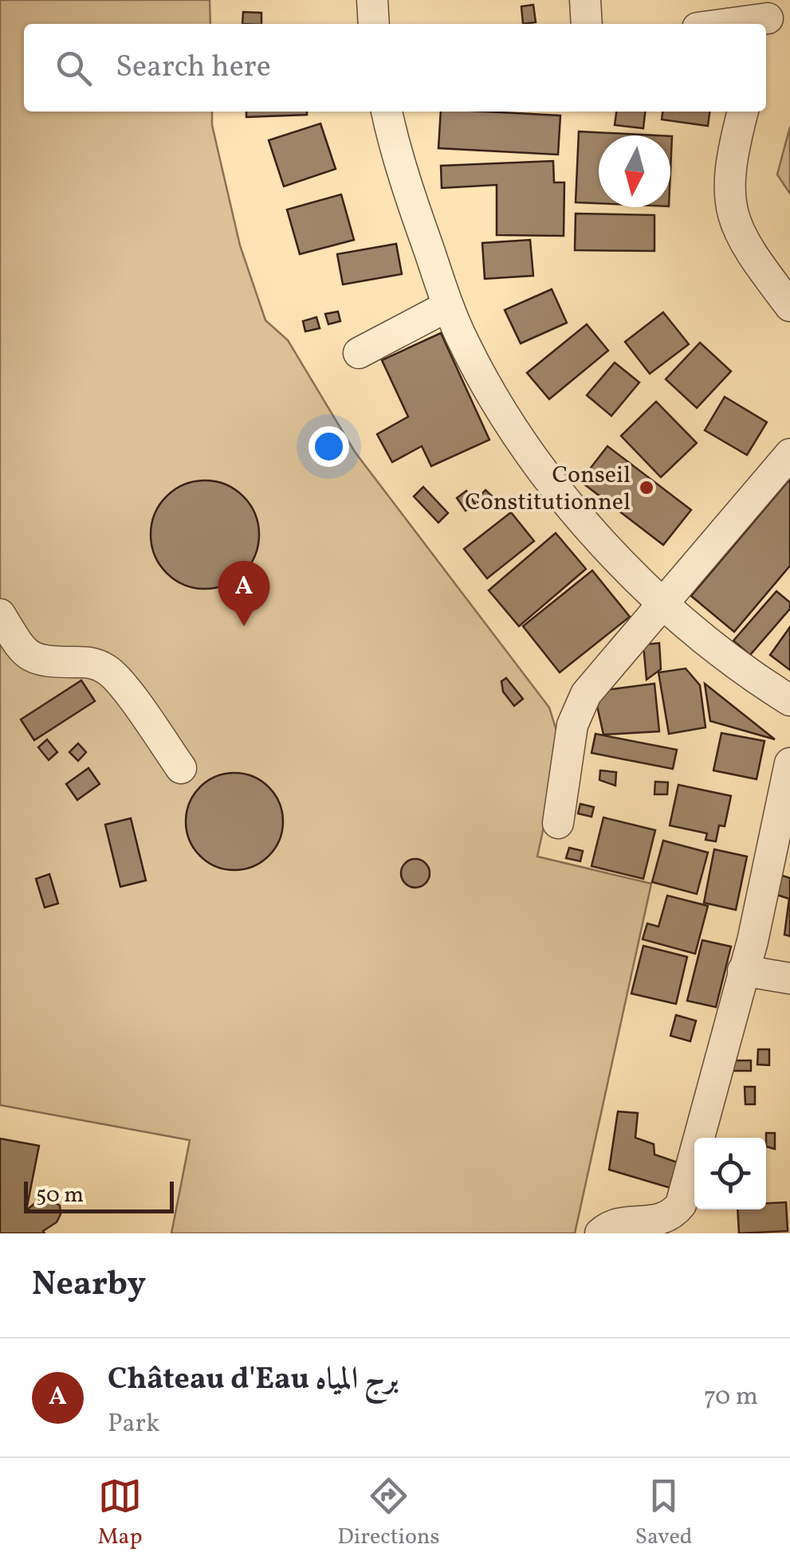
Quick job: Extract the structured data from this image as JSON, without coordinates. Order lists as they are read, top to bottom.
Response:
{
  "places": ["Conseil Constitutionnel"],
  "scale_bar": "50 m",
  "north": "bottom",
  "page": {
    "search": "Search here",
    "pins": "A",
    "scale": "50 m",
    "heading": "Nearby",
    "list": [
      {
        "mark": "A",
        "name": "Château d'Eau برج المياه",
        "note": "Park",
        "value": "70 m"
      }
    ],
    "nav": ["Map", "Directions", "Saved"]
  }
}
